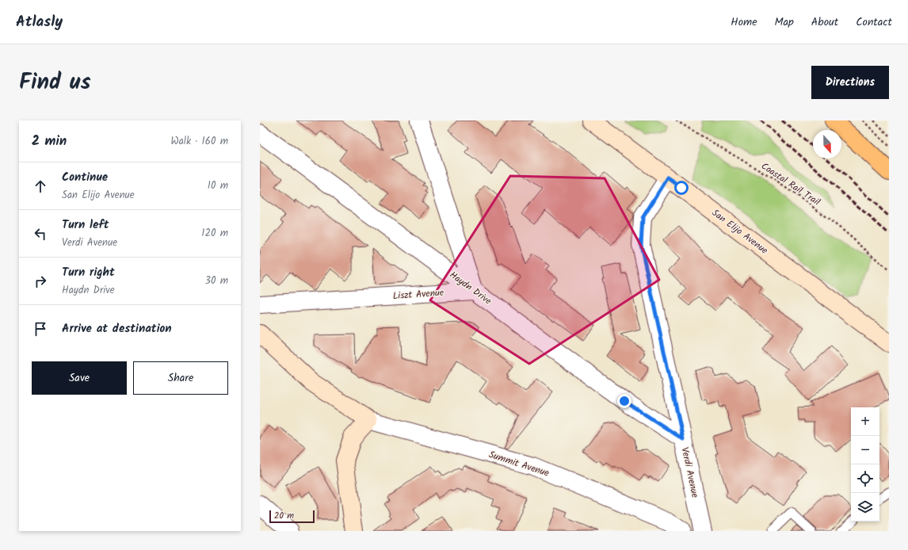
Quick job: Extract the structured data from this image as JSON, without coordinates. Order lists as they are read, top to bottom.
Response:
{
  "streets": {
    "main road": ["San Elijo Avenue"],
    "street": [
      "Haydn Drive",
      "Liszt Avenue",
      "Summit Avenue",
      "Verdi Avenue"
    ],
    "path": ["Coastal Rail Trail"]
  },
  "crossings": [
    ["San Elijo Avenue", "Verdi Avenue"],
    ["Haydn Drive", "Liszt Avenue"],
    ["Haydn Drive", "Verdi Avenue"]
  ],
  "scale_bar": "20 m",
  "north": "bottom",
  "page": {
    "header": "Atlasly",
    "nav": [
      "Home",
      "Map",
      "About",
      "Contact"
    ],
    "title": "Find us",
    "buttons": [
      "Directions",
      ["Save", "Share"]
    ],
    "heading": ["2 min", "Walk · 160 m"],
    "list": [
      ["Continue", "San Elijo Avenue", "10 m"],
      ["Turn left", "Verdi Avenue", "120 m"],
      ["Turn right", "Haydn Drive", "30 m"],
      "Arrive at destination"
    ],
    "map_buttons": ["+", "−"],
    "scale": "20 m"
  }
}
